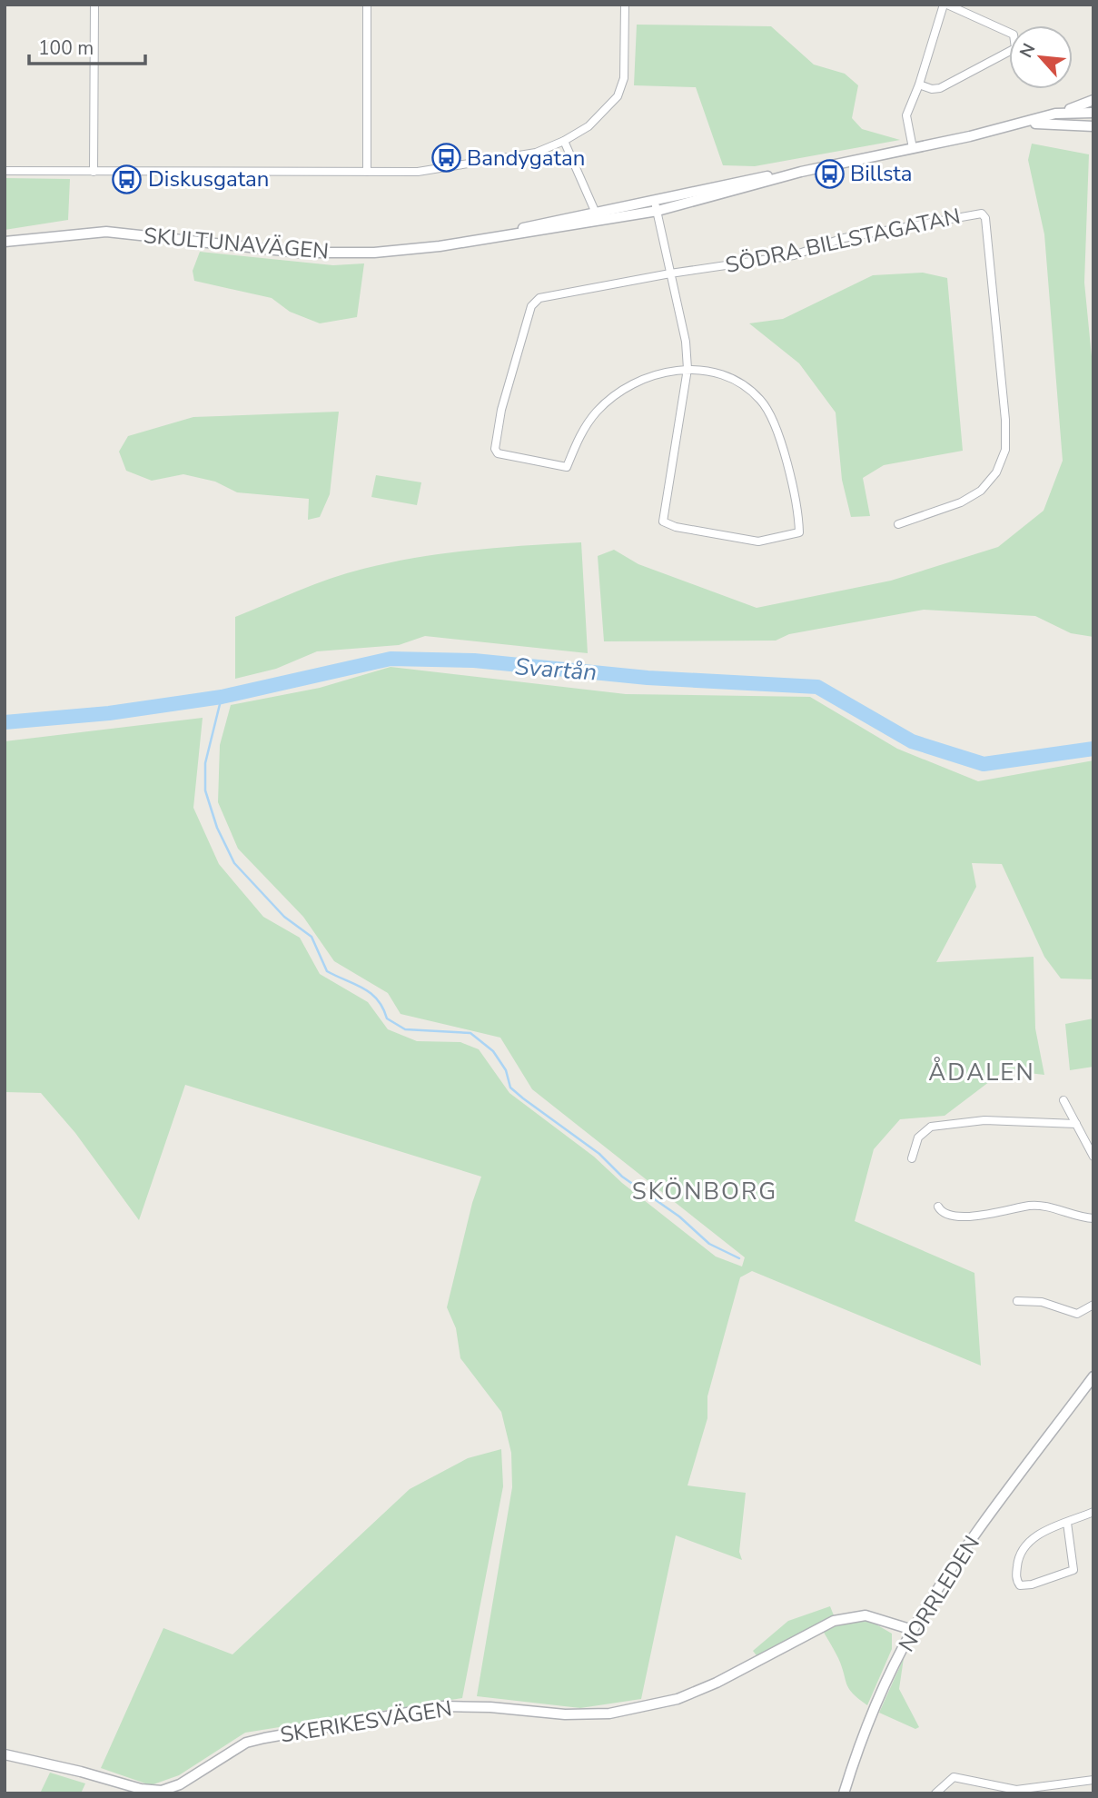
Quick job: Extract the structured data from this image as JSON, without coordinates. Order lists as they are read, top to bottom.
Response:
{
  "streets": {
    "main road": ["SKULTUNAVÄGEN", "NORRLEDEN", "SKERIKESVÄGEN"],
    "street": ["SÖDRA BILLSTAGATAN"]
  },
  "crossings": [
    ["NORRLEDEN", "SKERIKESVÄGEN"]
  ],
  "districts": ["ÅDALEN", "SKÖNBORG"],
  "water": ["Svartån"],
  "places": {
    "bus stop": ["Bandygatan", "Billsta", "Diskusgatan"]
  },
  "scale_bar": "100 m",
  "north": "top left"
}
